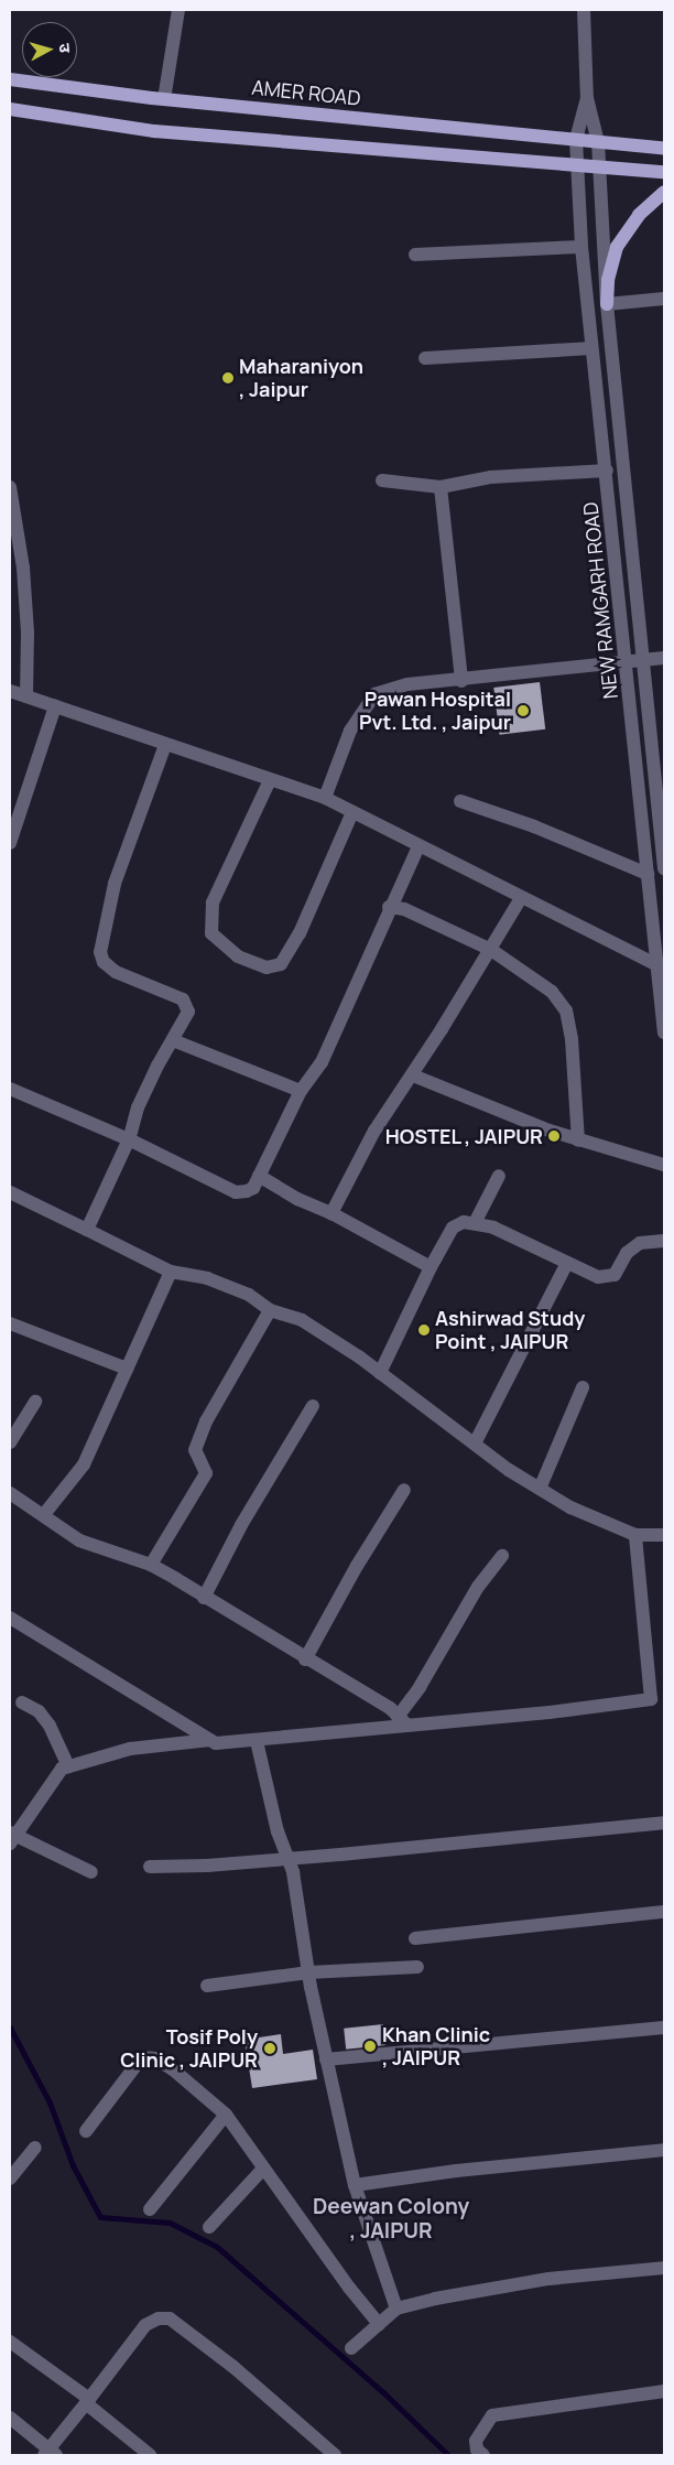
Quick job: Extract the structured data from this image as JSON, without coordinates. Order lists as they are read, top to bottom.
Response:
{
  "streets": {
    "main road": ["AMER ROAD"],
    "street": ["NEW RAMGARH ROAD"]
  },
  "crossings": [
    ["AMER ROAD", "NEW RAMGARH ROAD"]
  ],
  "districts": ["Deewan Colony , JAIPUR"],
  "places": [
    "Maharaniyon , Jaipur",
    "Pawan Hospital Pvt. Ltd. , Jaipur",
    "HOSTEL , JAIPUR",
    "Ashirwad Study Point , JAIPUR",
    "Khan Clinic , JAIPUR",
    "Tosif Poly Clinic , JAIPUR"
  ],
  "north": "right"
}
